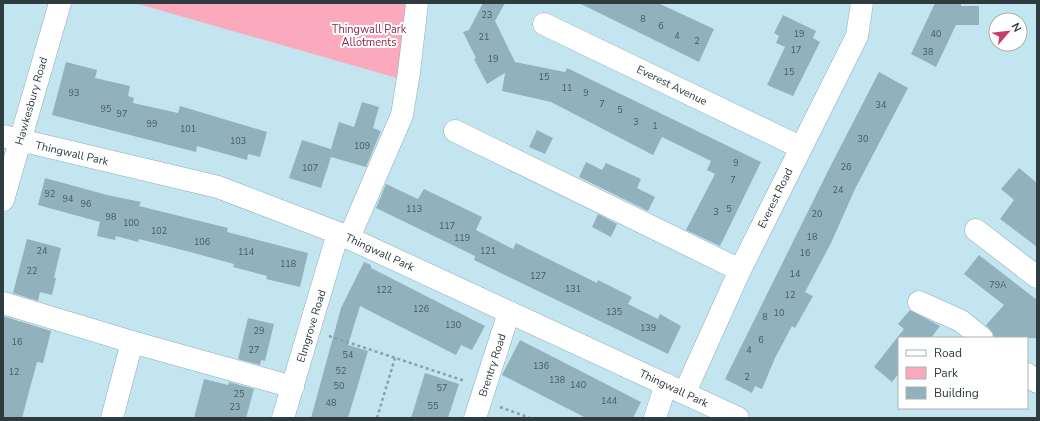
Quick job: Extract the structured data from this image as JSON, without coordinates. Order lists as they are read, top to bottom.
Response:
{
  "streets": {
    "street": [
      "Everest Avenue",
      "Hawkesbury Road",
      "Thingwall Park",
      "Everest Road",
      "Elmgrove Road",
      "Brentry Road"
    ]
  },
  "crossings": [
    ["Everest Avenue", "Everest Road"],
    ["Hawkesbury Road", "Thingwall Park"],
    ["Thingwall Park", "Everest Road"],
    ["Thingwall Park", "Elmgrove Road"],
    ["Thingwall Park", "Brentry Road"]
  ],
  "parks": ["Thingwall Park Allotments"],
  "house_numbers": [
    "23",
    "8",
    "6",
    "19",
    "40",
    "4",
    "21",
    "2",
    "17",
    "38",
    "19",
    "15",
    "15",
    "11",
    "93",
    "9",
    "7",
    "34",
    "95",
    "5",
    "97",
    "3",
    "99",
    "1",
    "101",
    "30",
    "103",
    "109",
    "9",
    "26",
    "107",
    "7",
    "24",
    "92",
    "94",
    "96",
    "113",
    "5",
    "3",
    "20",
    "98",
    "100",
    "117",
    "102",
    "18",
    "119",
    "106",
    "24",
    "121",
    "114",
    "16",
    "118",
    "22",
    "14",
    "127",
    "79A",
    "131",
    "122",
    "12",
    "126",
    "135",
    "10",
    "8",
    "130",
    "139",
    "29",
    "6",
    "16",
    "27",
    "4",
    "54",
    "136",
    "52",
    "12",
    "2",
    "138",
    "140",
    "50",
    "57",
    "25",
    "144",
    "48",
    "55",
    "23"
  ],
  "legend": ["Road", "Park", "Building"],
  "north": "top right"
}
